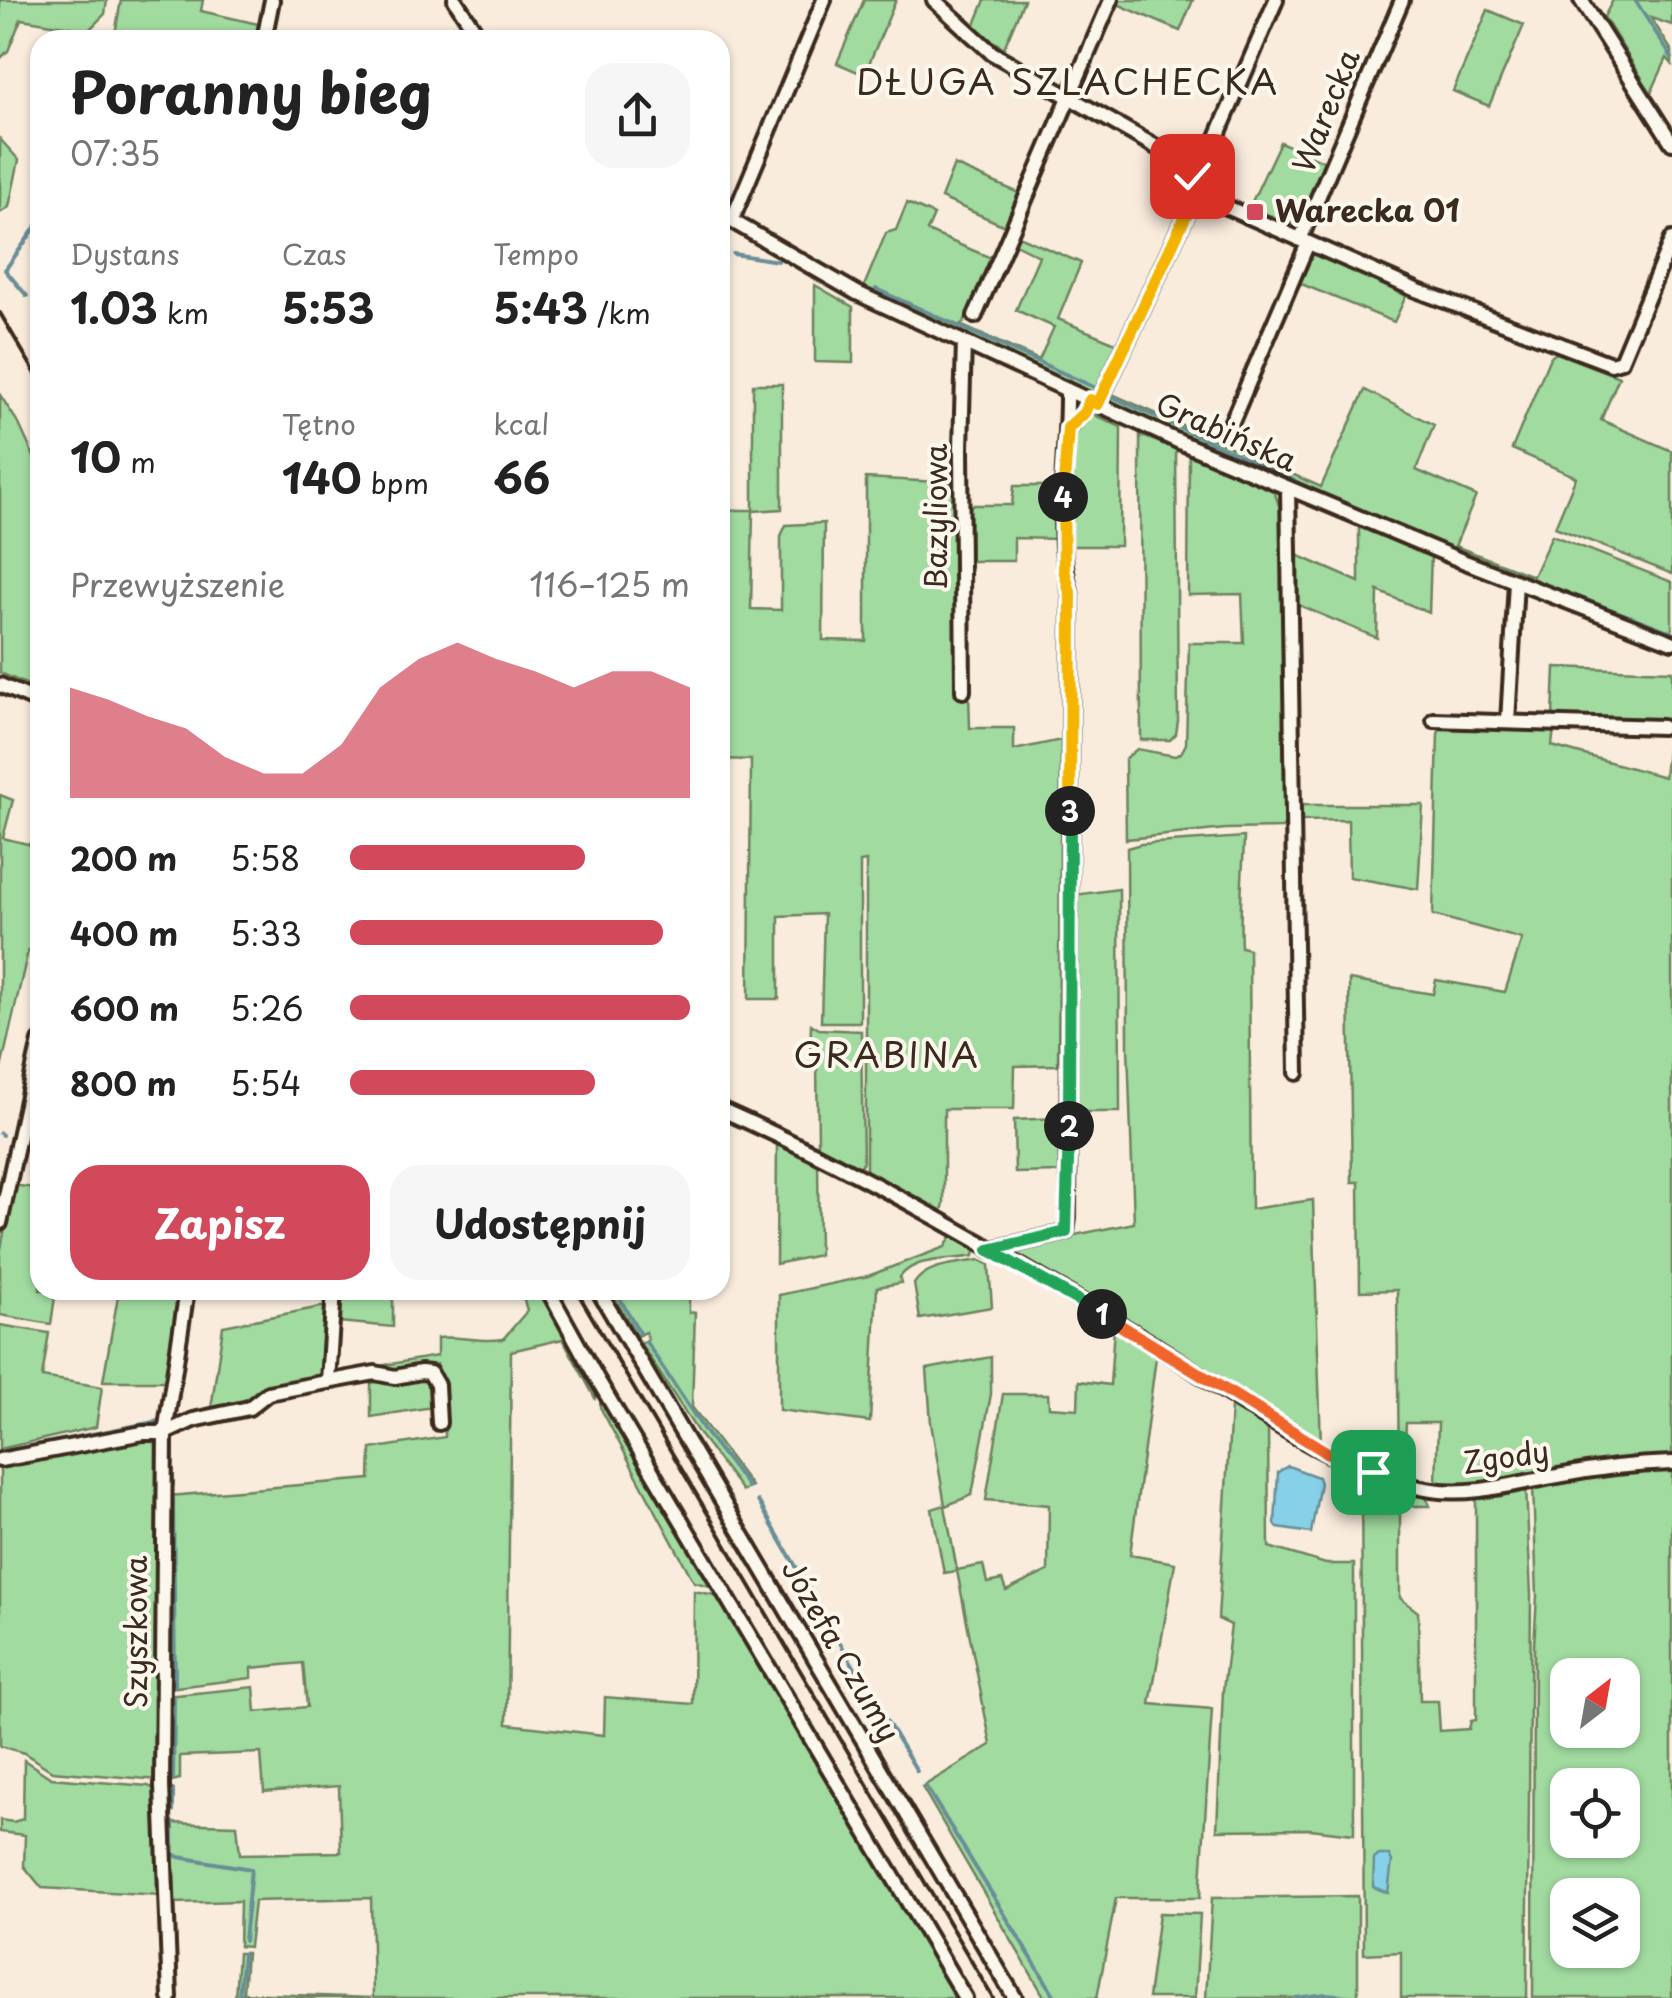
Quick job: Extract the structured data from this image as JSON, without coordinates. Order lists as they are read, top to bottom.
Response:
{
  "streets": {
    "street": [
      "Warecka",
      "Grabińska",
      "Bazyliowa",
      "Zgody",
      "Szyszkowa",
      "Józefa Czumy"
    ]
  },
  "crossings": [
    ["Grabińska", "Bazyliowa"]
  ],
  "districts": ["DŁUGA SZLACHECKA", "GRABINA"],
  "places": {
    "transit": ["Warecka 01"]
  },
  "north": "top right",
  "page": {
    "heading": ["Poranny bieg", "07:35"],
    "stats": [
      ["Dystans", "1.03 km"],
      ["Czas", "5:53"],
      ["Tempo", "5:43 /km"],
      ["10 m"],
      ["Tętno", "140 bpm"],
      ["kcal", "66"]
    ],
    "pins": [
      "4",
      "3",
      "2",
      "1"
    ],
    "chart": ["Przewyższenie", "116–125 m"],
    "list": [
      {
        "name": "200 m",
        "note": "5:58"
      },
      {
        "name": "400 m",
        "note": "5:33"
      },
      {
        "name": "600 m",
        "note": "5:26"
      },
      {
        "name": "800 m",
        "note": "5:54"
      }
    ],
    "buttons": ["Zapisz", "Udostępnij"]
  }
}
